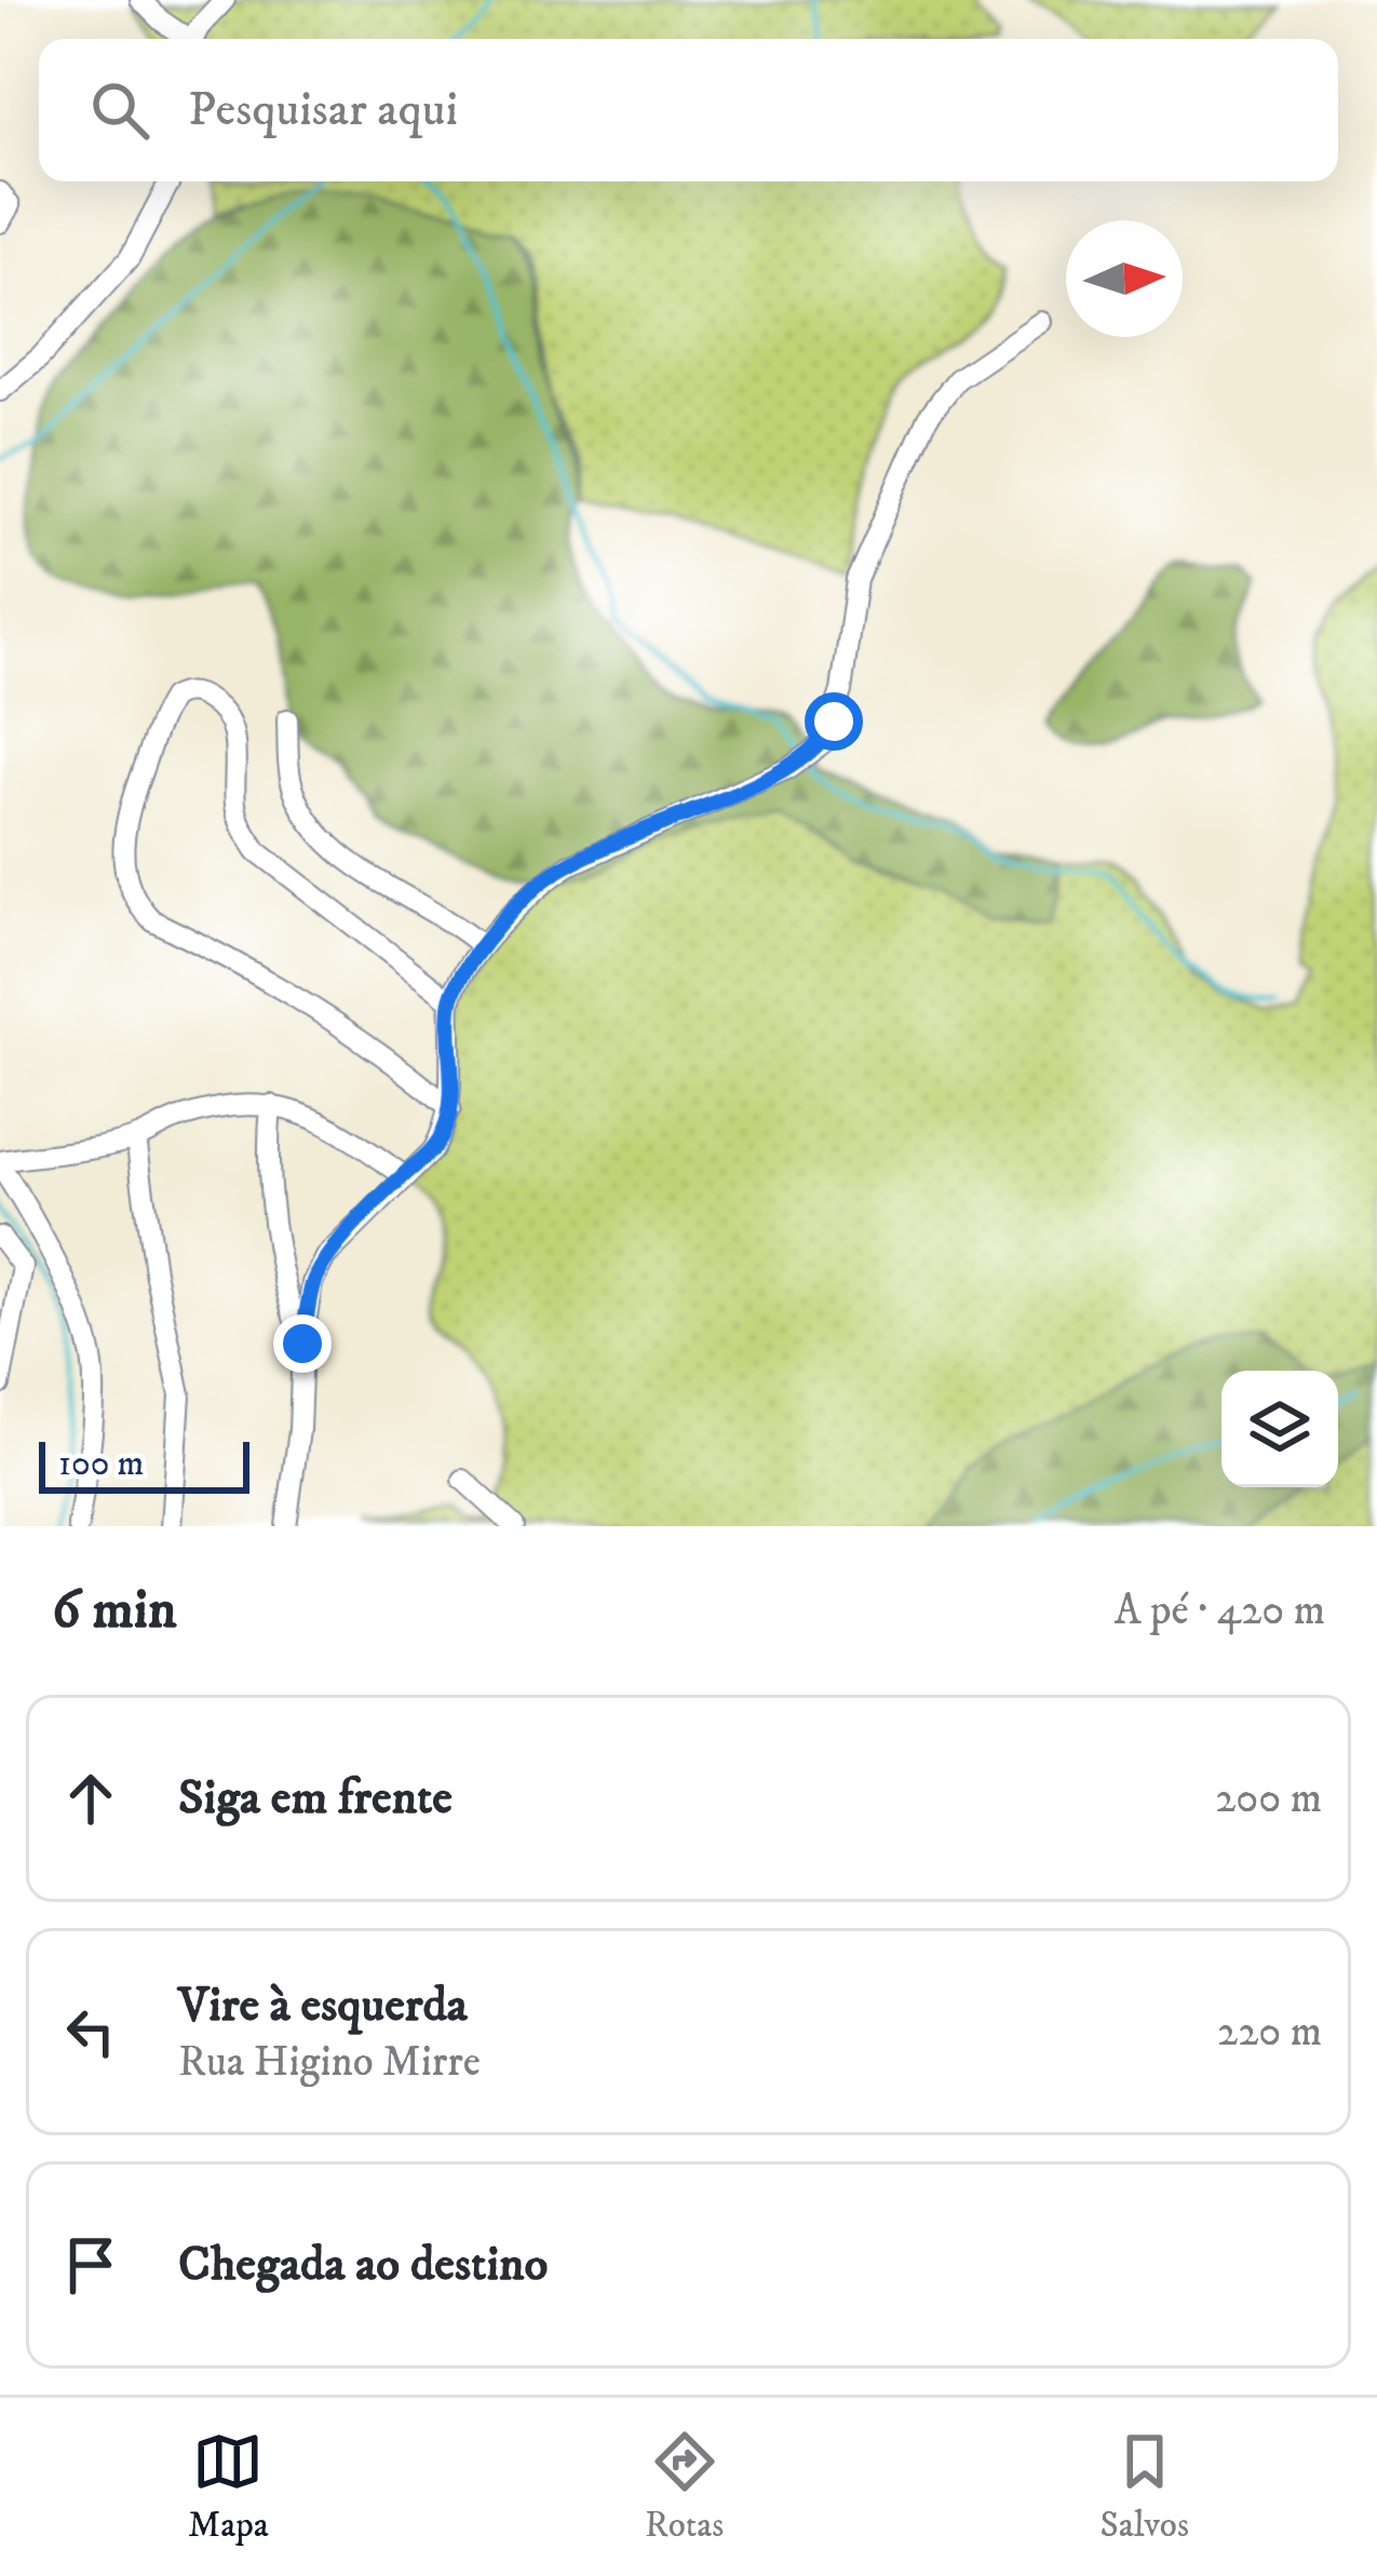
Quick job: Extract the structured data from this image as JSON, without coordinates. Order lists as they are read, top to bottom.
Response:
{
  "scale_bar": "100 m",
  "north": "right",
  "page": {
    "search": "Pesquisar aqui",
    "scale": "100 m",
    "heading": ["6 min", "A pé · 420 m"],
    "list": [
      ["Siga em frente", "200 m"],
      ["Vire à esquerda", "Rua Higino Mirre", "220 m"],
      "Chegada ao destino"
    ],
    "nav": ["Mapa", "Rotas", "Salvos"]
  }
}
